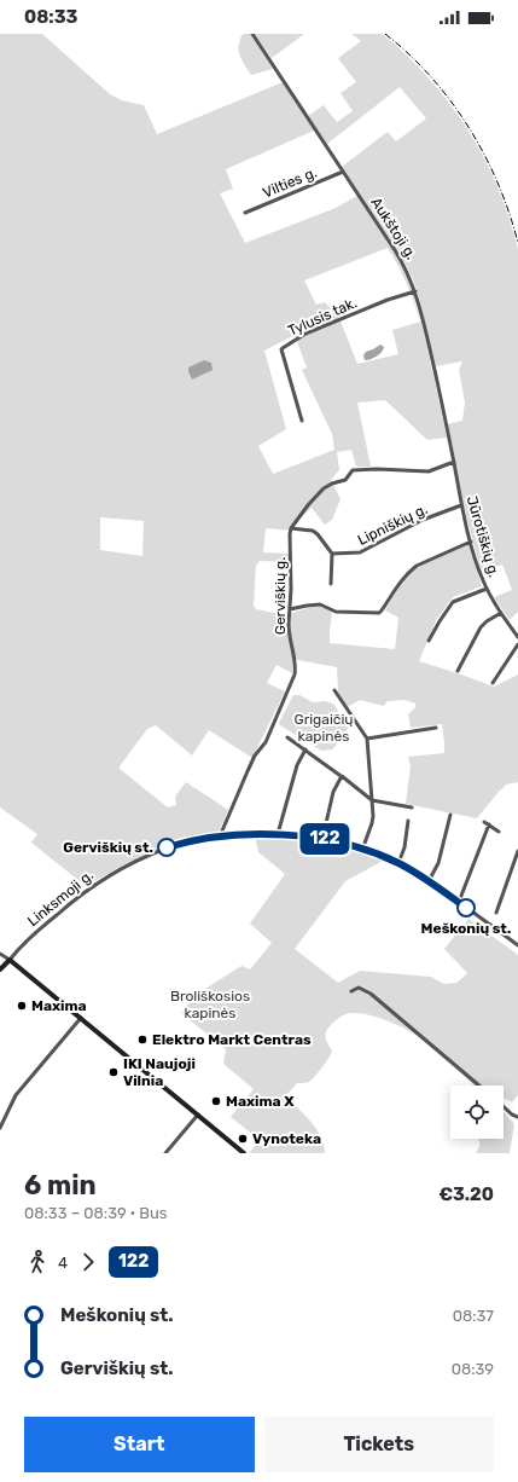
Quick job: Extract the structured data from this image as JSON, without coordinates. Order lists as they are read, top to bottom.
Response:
{
  "streets": {
    "main road": ["Linksmoji g."],
    "street": [
      "Vilties g.",
      "Aukštoji g.",
      "Tylusis tak.",
      "Lipniškių g.",
      "Jūrotiškių g.",
      "Gerviškių g."
    ]
  },
  "crossings": [
    ["Vilties g.", "Aukštoji g."],
    ["Aukštoji g.", "Tylusis tak."],
    ["Aukštoji g.", "Jūrotiškių g."],
    ["Lipniškių g.", "Jūrotiškių g."],
    ["Gerviškių g.", "Linksmoji g."]
  ],
  "parks": ["Grigaičių kapinės", "Broliškosios kapinės"],
  "places": [
    "Gerviškių st.",
    "Meškonių st.",
    "Maxima",
    "Elektro Markt Centras",
    "IKI Naujoji Vilnia",
    "Maxima X",
    "Vynoteka"
  ],
  "lines": ["bus line 122"],
  "page": {
    "status": "08:33",
    "on_map": "122",
    "heading": ["6 min", "08:33 – 08:39 · Bus", "€3.20"],
    "legs": ["4", "122"],
    "list": [
      {
        "name": "Meškonių st.",
        "value": "08:37"
      },
      {
        "name": "Gerviškių st.",
        "value": "08:39"
      }
    ],
    "buttons": ["Start", "Tickets"]
  }
}
